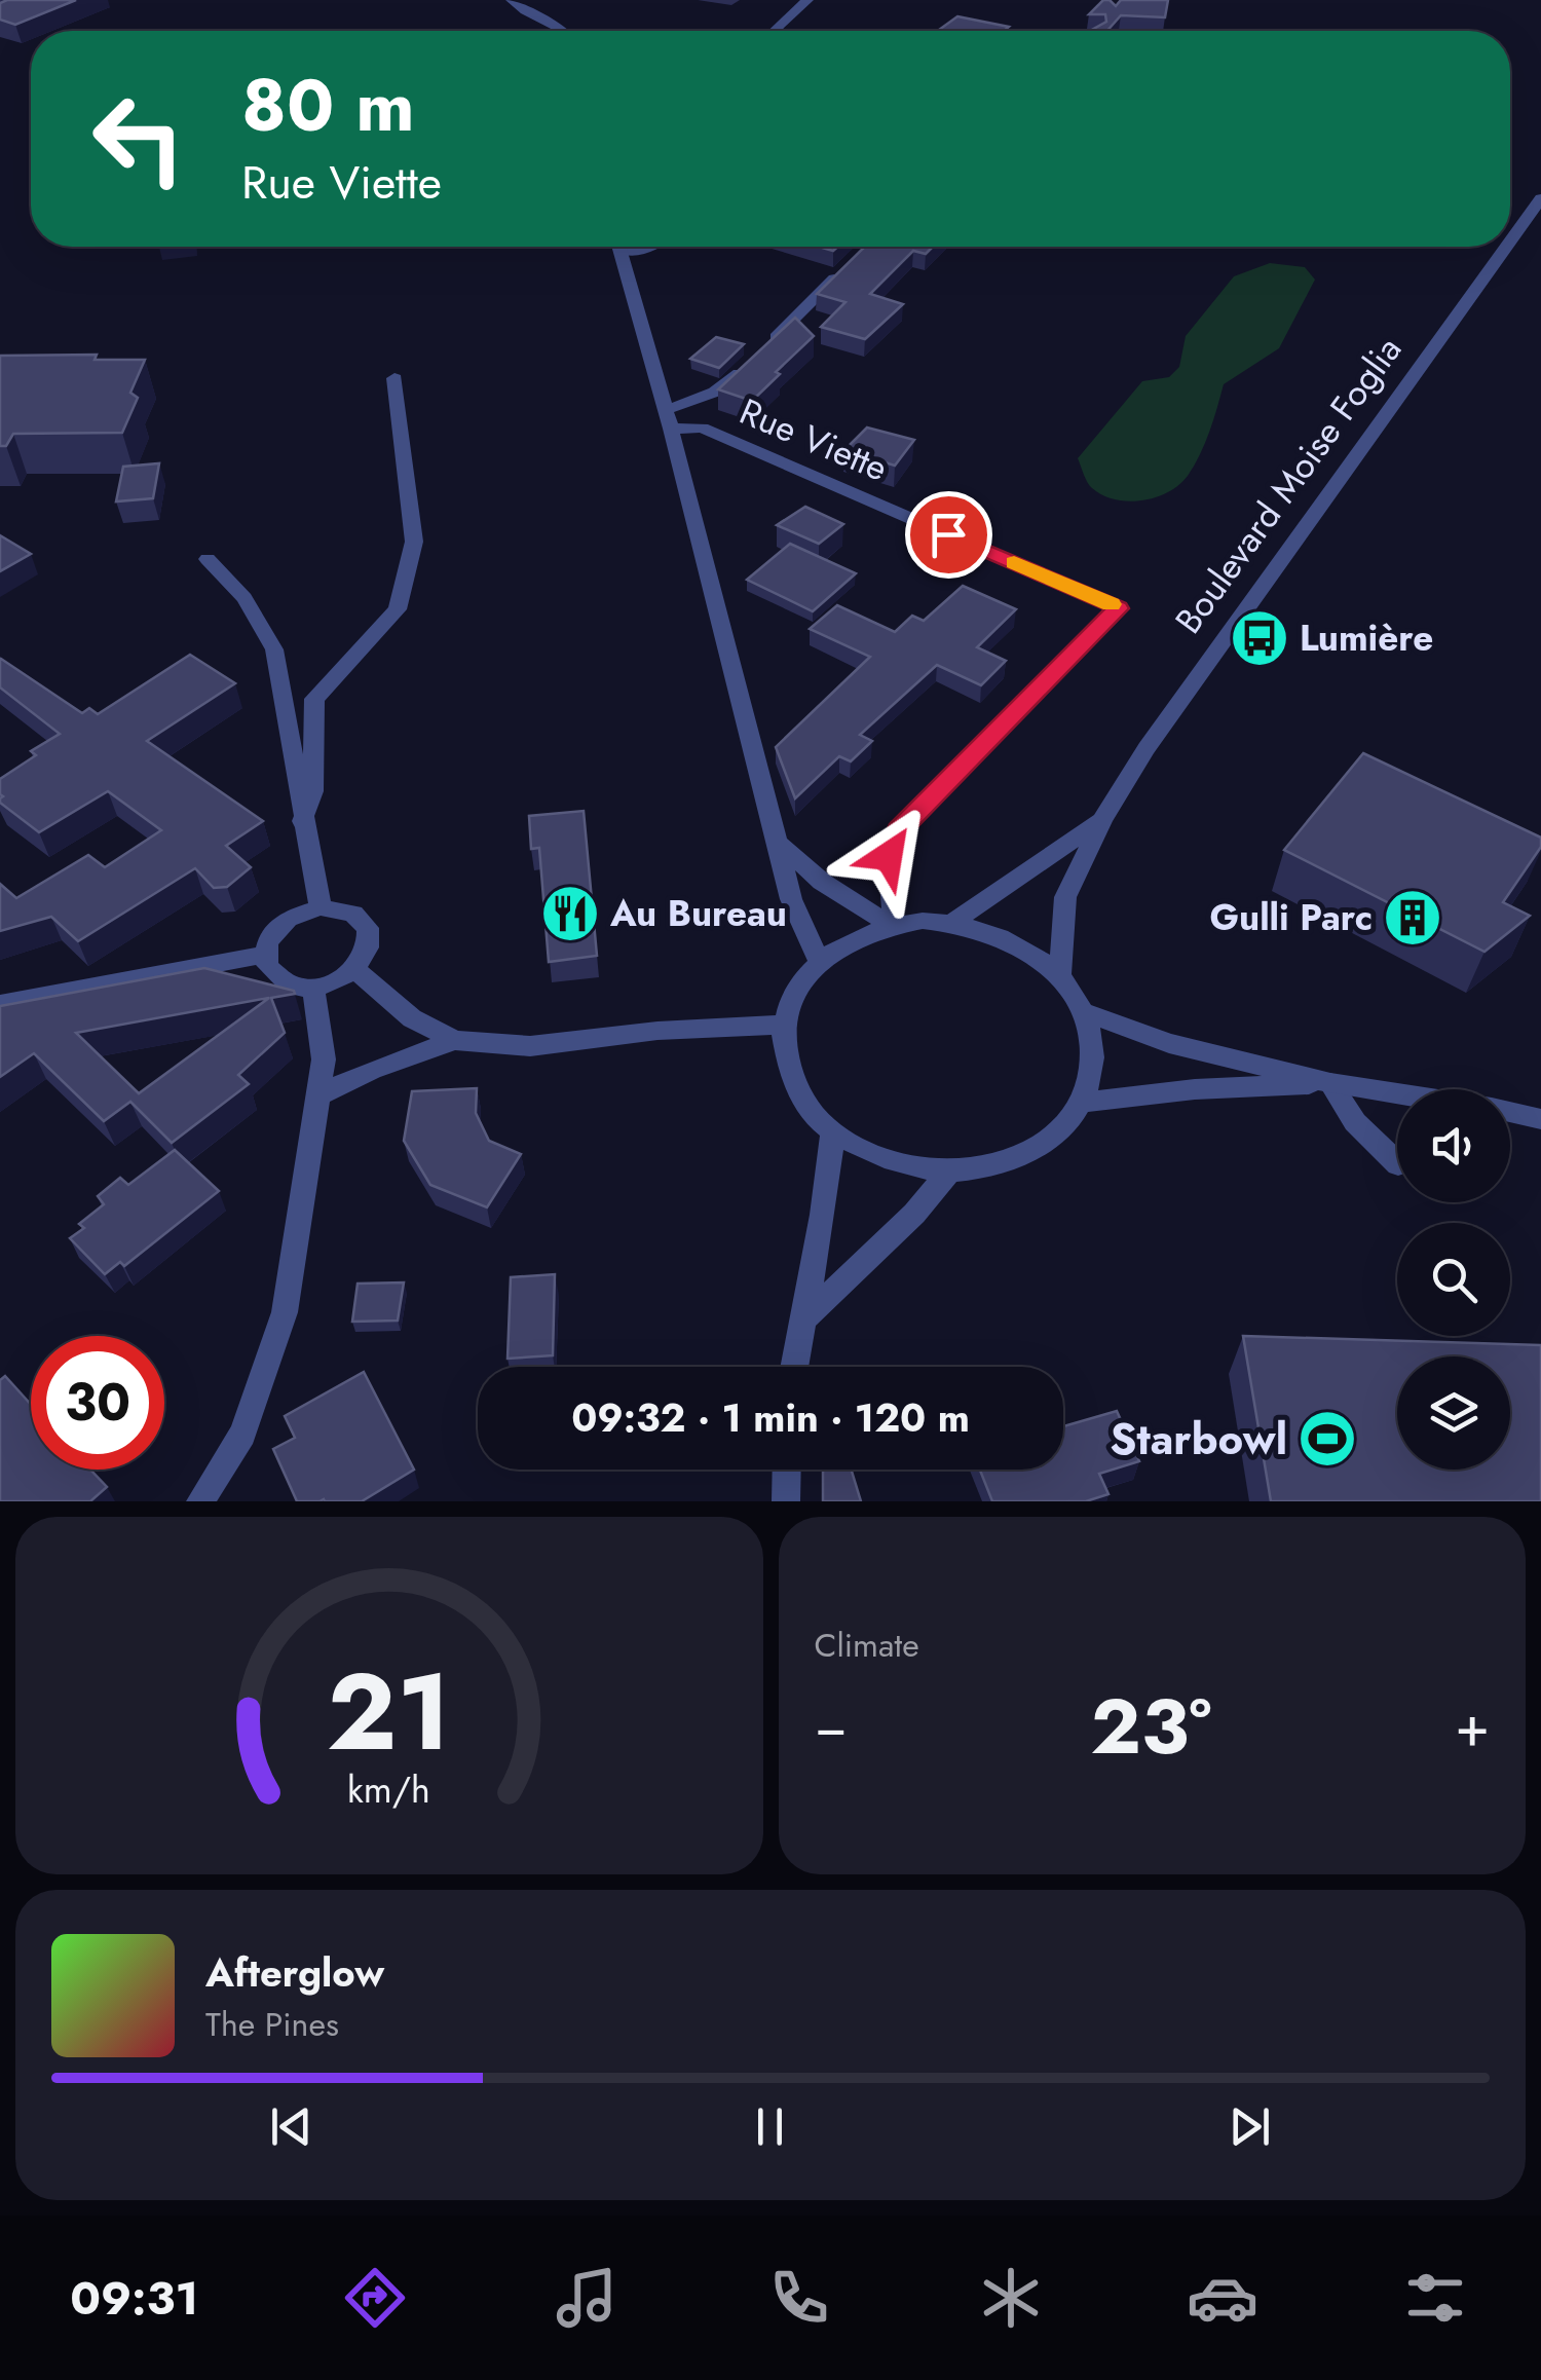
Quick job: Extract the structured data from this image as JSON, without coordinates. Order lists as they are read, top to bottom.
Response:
{
  "streets": {
    "street": ["Rue Viette", "Boulevard Moise Foglia"]
  },
  "crossings": [
    ["Rue Viette", "Boulevard Moise Foglia"]
  ],
  "places": {
    "bus stop": ["Lumière"],
    "restaurant": ["Au Bureau"],
    "building": ["Gulli Parc"],
    "sports": ["Starbowl"]
  },
  "page": {
    "turn": ["80 m", "Rue Viette"],
    "limit": "30",
    "trip": "09:32 · 1 min · 120 m",
    "tile": "Climate",
    "heat": ["−", "23°", "+"],
    "song": ["Afterglow", "The Pines"],
    "tabs": "09:31",
    "gauge": ["21", "km/h"]
  }
}
